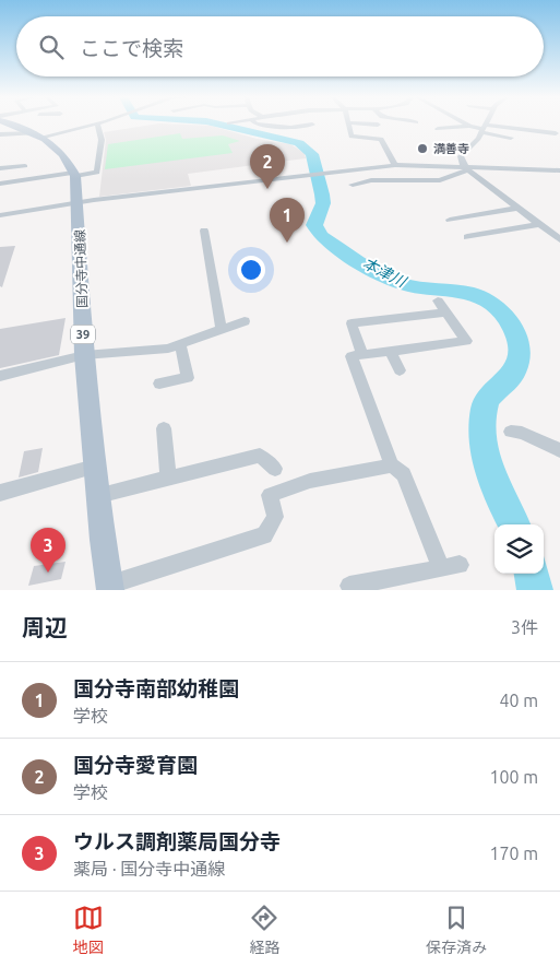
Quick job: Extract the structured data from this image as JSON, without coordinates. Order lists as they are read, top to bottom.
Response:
{
  "streets": {
    "main road": ["国分寺中通線", "39"]
  },
  "water": ["本津川"],
  "places": ["満善寺"],
  "page": {
    "search": "ここで検索",
    "pins": ["2", "1", "3"],
    "heading": ["周辺", "3件"],
    "list": [
      {
        "mark": "1",
        "name": "国分寺南部幼稚園",
        "note": "学校",
        "value": "40 m"
      },
      {
        "mark": "2",
        "name": "国分寺愛育園",
        "note": "学校",
        "value": "100 m"
      },
      {
        "mark": "3",
        "name": "ウルス調剤薬局国分寺",
        "note": "薬局 · 国分寺中通線",
        "value": "170 m"
      }
    ],
    "nav": ["地図", "経路", "保存済み"]
  }
}
